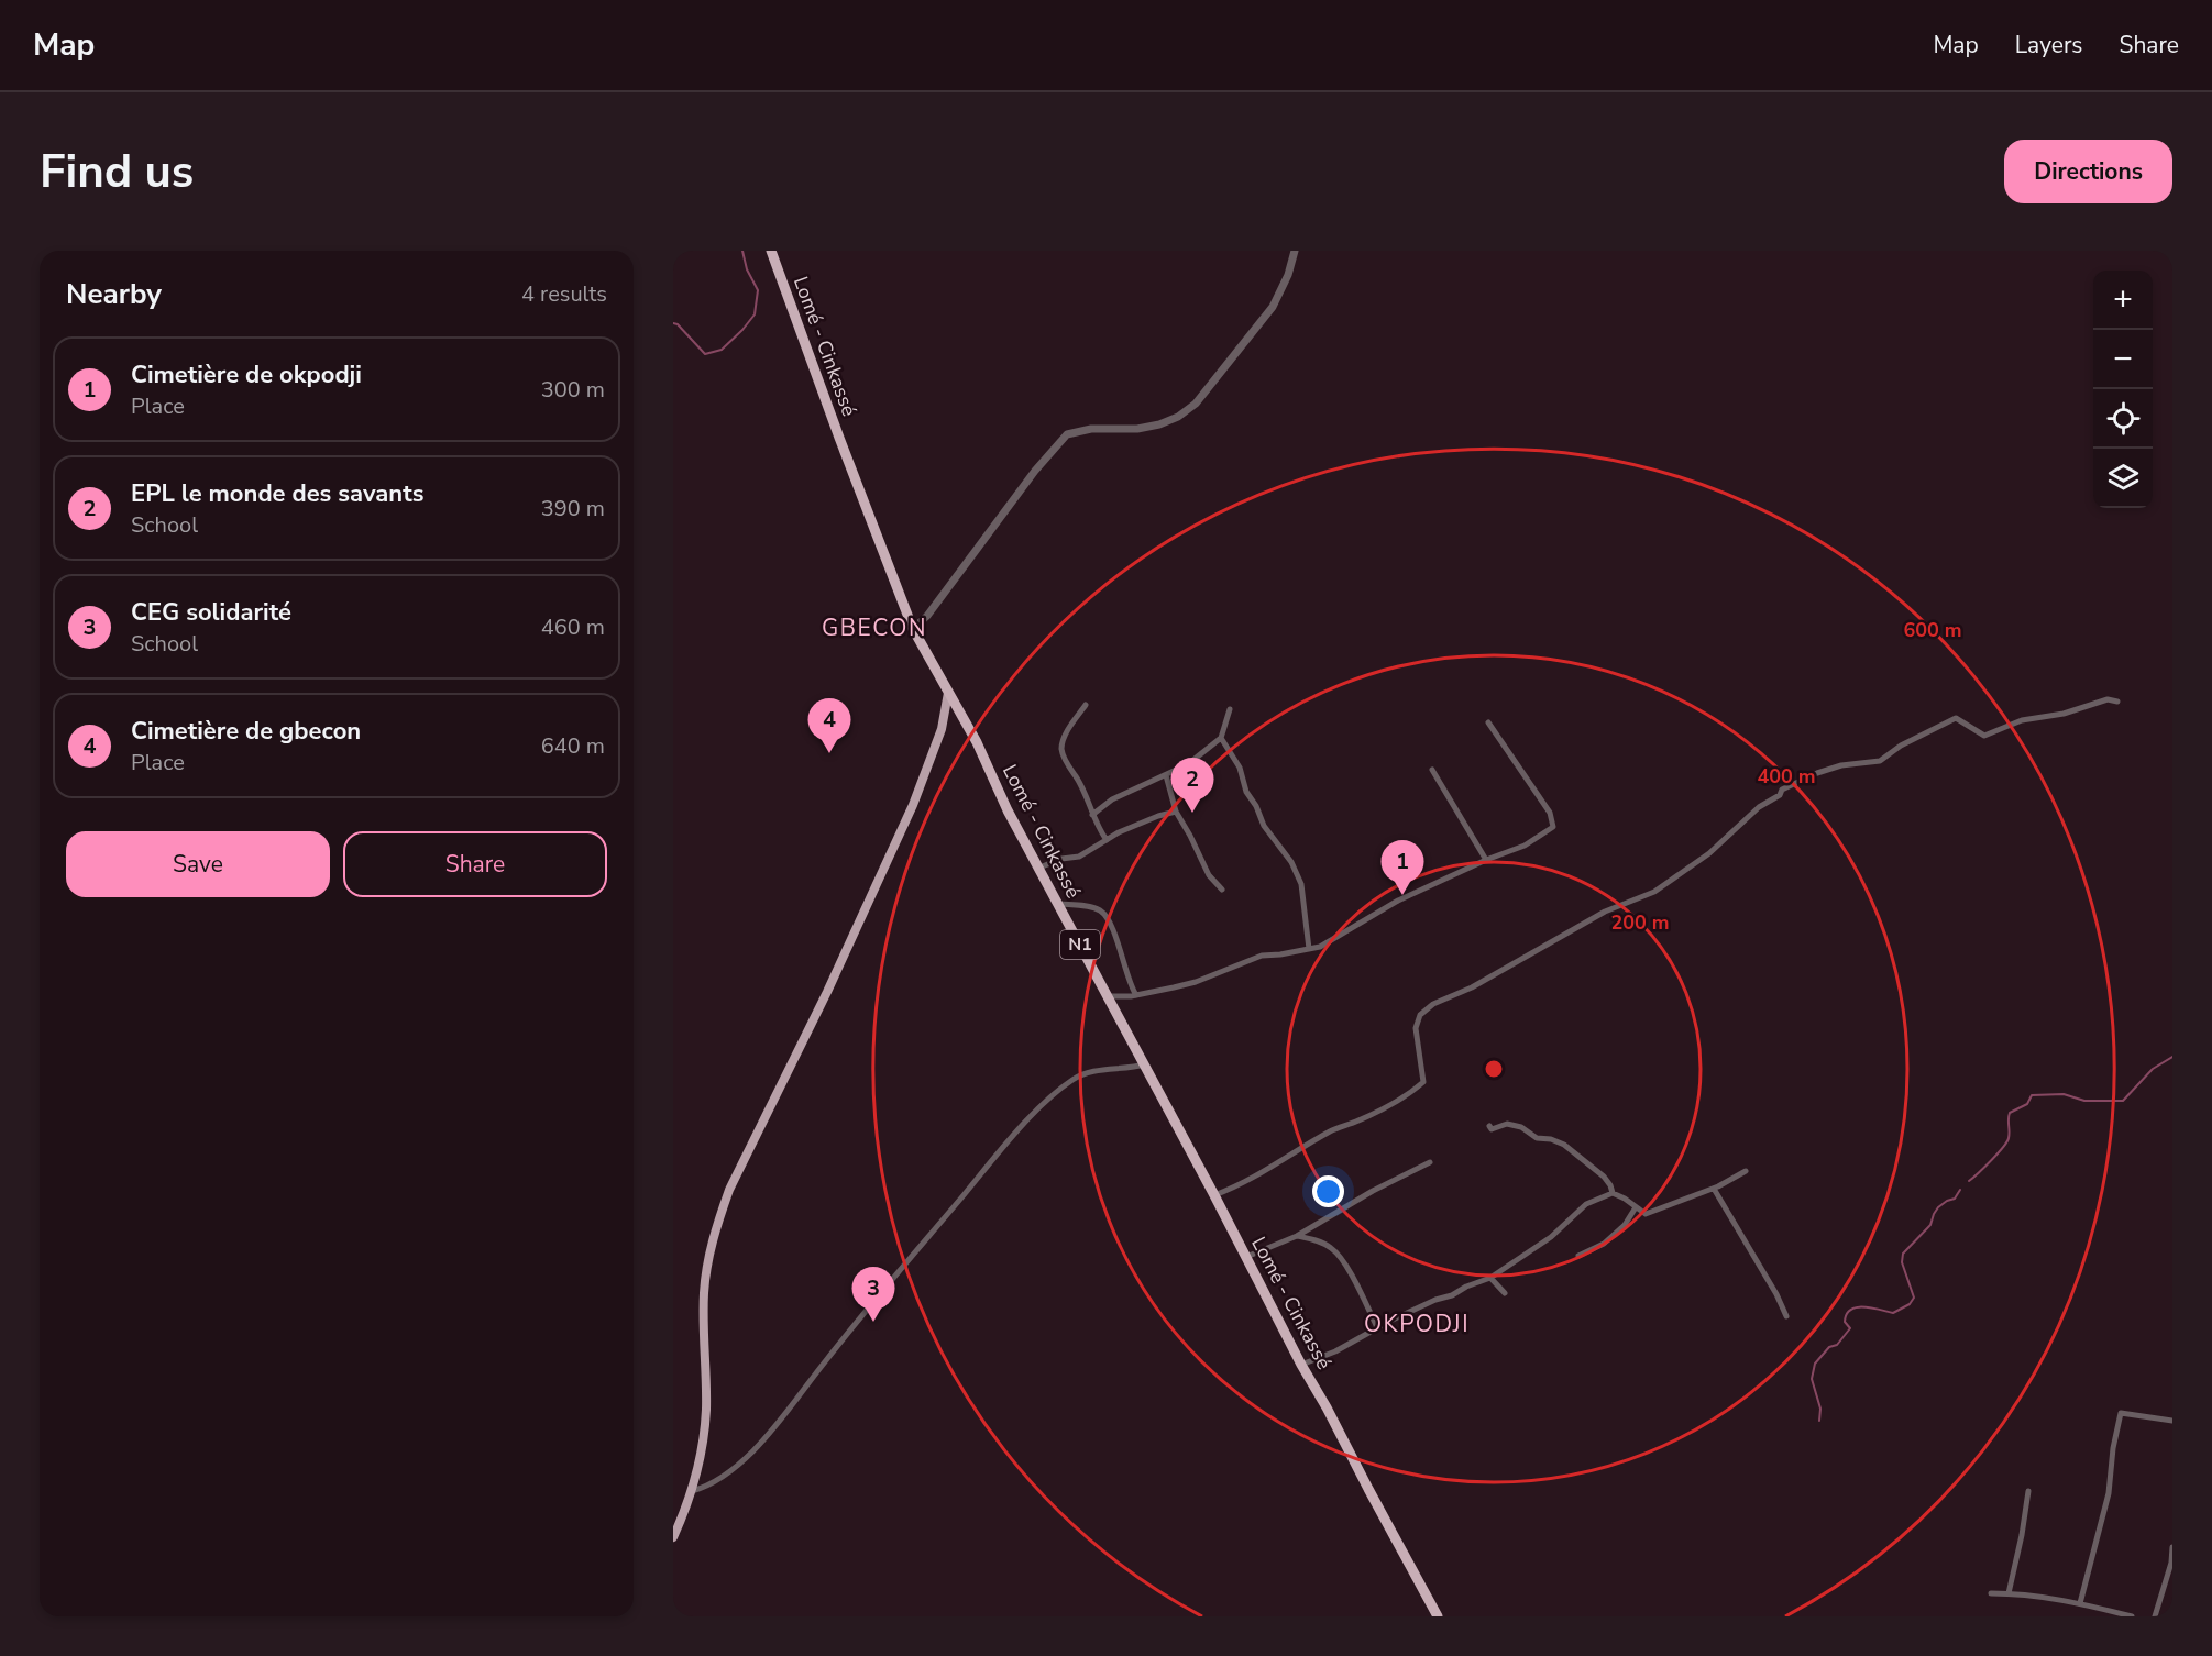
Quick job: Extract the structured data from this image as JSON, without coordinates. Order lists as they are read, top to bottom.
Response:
{
  "streets": {
    "highway": ["Lomé - Cinkassé", "N1"]
  },
  "districts": ["GBECON", "OKPODJI"],
  "page": {
    "header": "Map",
    "nav": ["Map", "Layers", "Share"],
    "buttons": [
      "Directions",
      ["Save", "Share"]
    ],
    "title": "Find us",
    "heading": ["Nearby", "4 results"],
    "map_buttons": ["+", "−"],
    "list": [
      {
        "mark": "1",
        "name": "Cimetière de okpodji",
        "note": "Place",
        "value": "300 m"
      },
      {
        "mark": "2",
        "name": "EPL le monde des savants",
        "note": "School",
        "value": "390 m"
      },
      {
        "mark": "3",
        "name": "CEG solidarité",
        "note": "School",
        "value": "460 m"
      },
      {
        "mark": "4",
        "name": "Cimetière de gbecon",
        "note": "Place",
        "value": "640 m"
      }
    ],
    "pins": [
      "4",
      "2",
      "1",
      "3"
    ]
  },
  "rings": ["600 m", "400 m", "200 m"]
}
